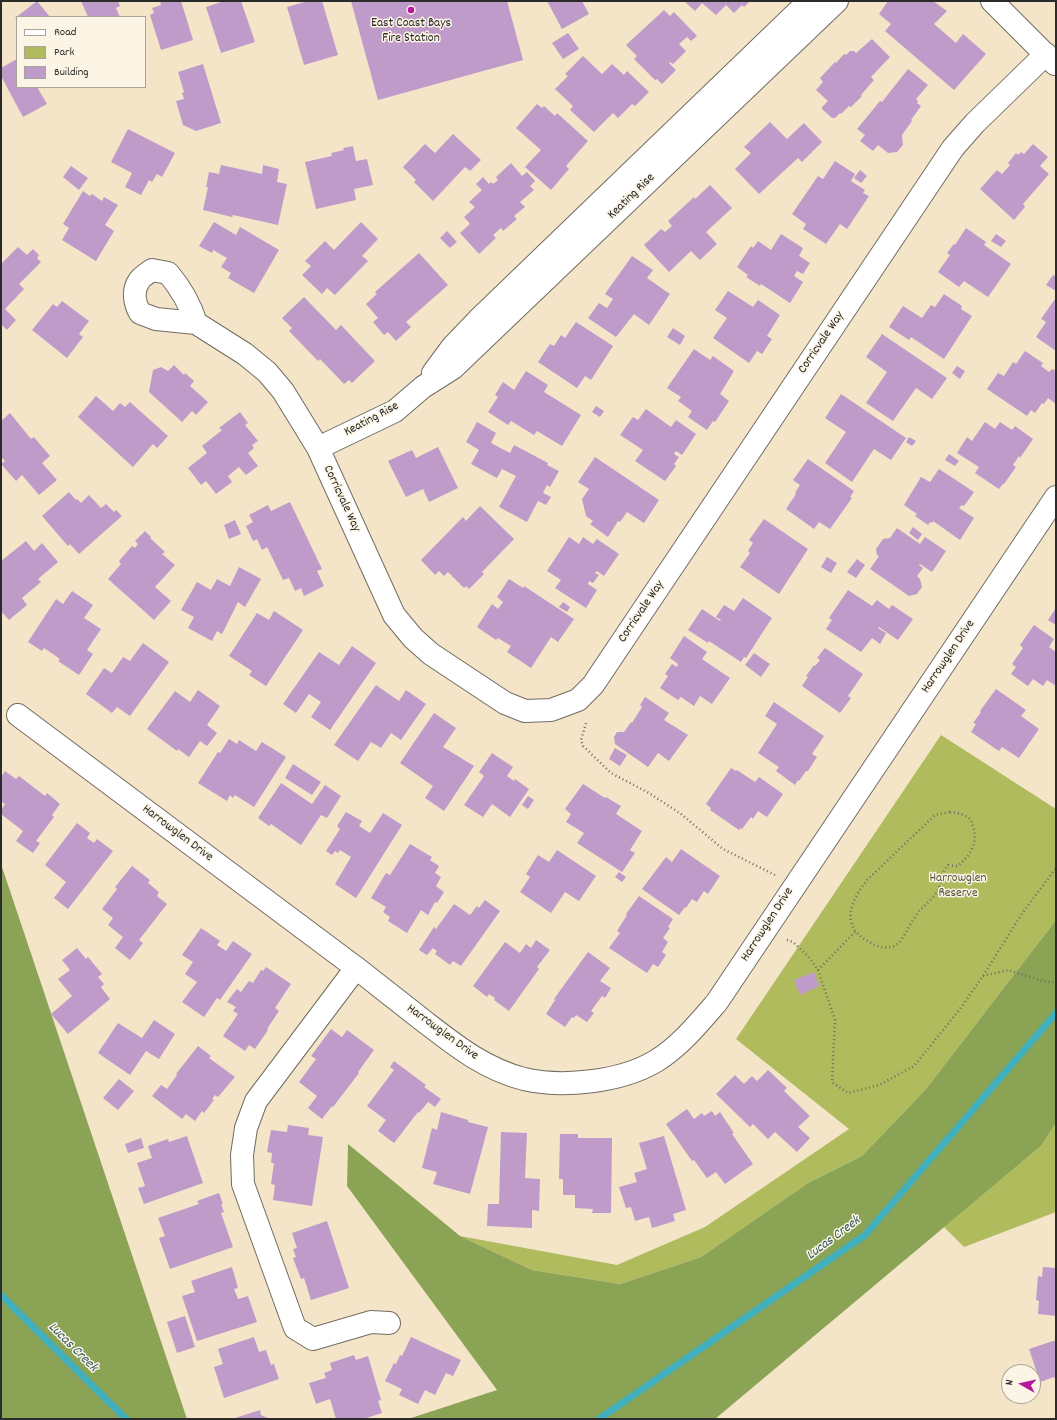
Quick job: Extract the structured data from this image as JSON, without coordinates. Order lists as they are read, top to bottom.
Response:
{
  "streets": {
    "street": ["Keating Rise", "Corricvale Way", "Harrowglen Drive"]
  },
  "crossings": [
    ["Keating Rise", "Corricvale Way"]
  ],
  "water": ["Lucas Creek"],
  "parks": ["Harrowglen Reserve"],
  "places": ["East Coast Bays Fire Station"],
  "legend": ["Road", "Park", "Building"],
  "north": "left"
}
